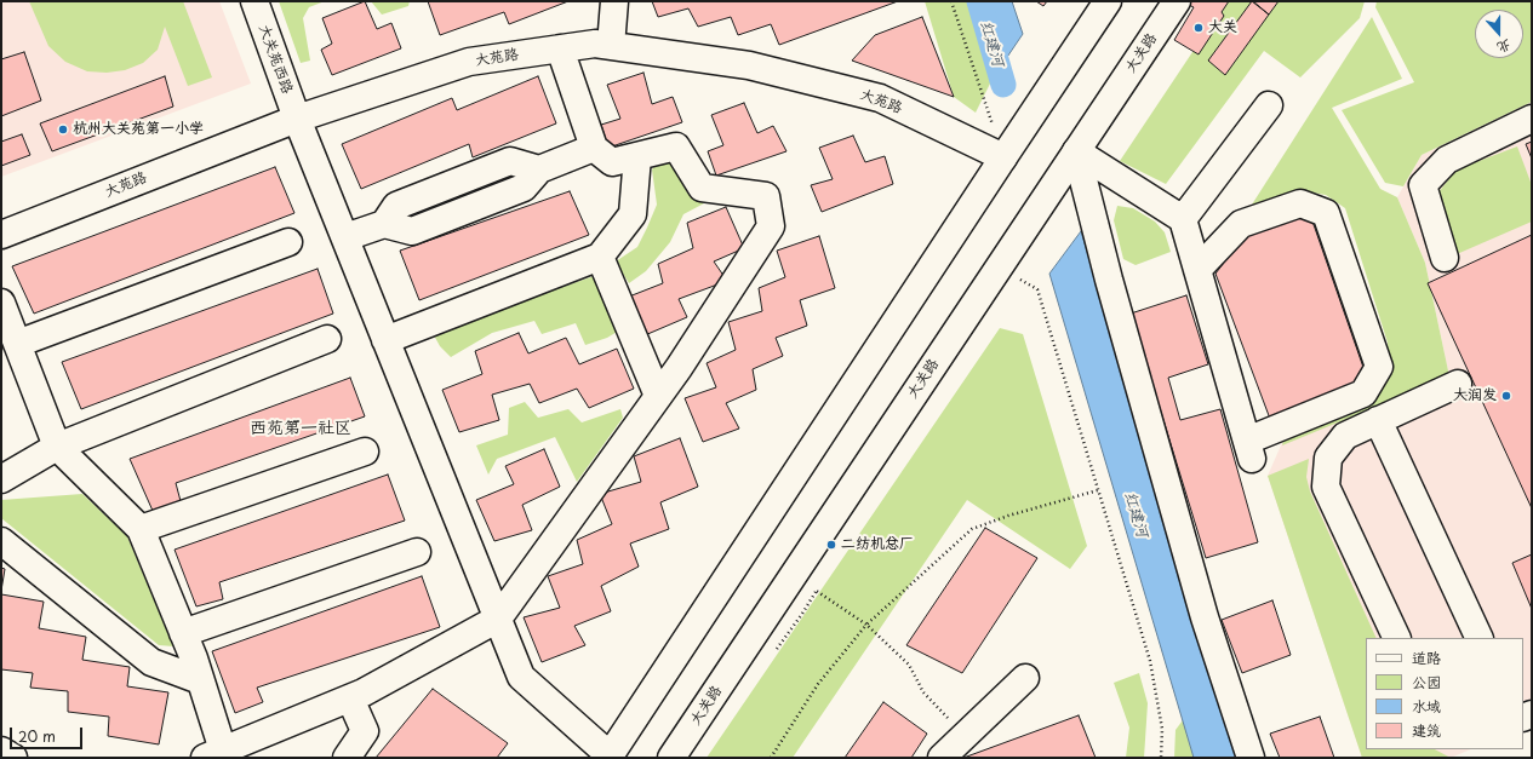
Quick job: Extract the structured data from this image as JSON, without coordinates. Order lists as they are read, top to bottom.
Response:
{
  "streets": {
    "main road": ["大关路", "大苑路", "大关苑西路"]
  },
  "crossings": [
    ["大苑路", "大关苑西路"]
  ],
  "districts": ["西苑第一社区"],
  "water": ["红建河"],
  "places": [
    "大关",
    "杭州大关苑第一小学",
    "大润发",
    "二纺机总厂"
  ],
  "legend": [
    "道路",
    "公园",
    "水域",
    "建筑"
  ],
  "scale_bar": "20 m",
  "north": "bottom"
}
